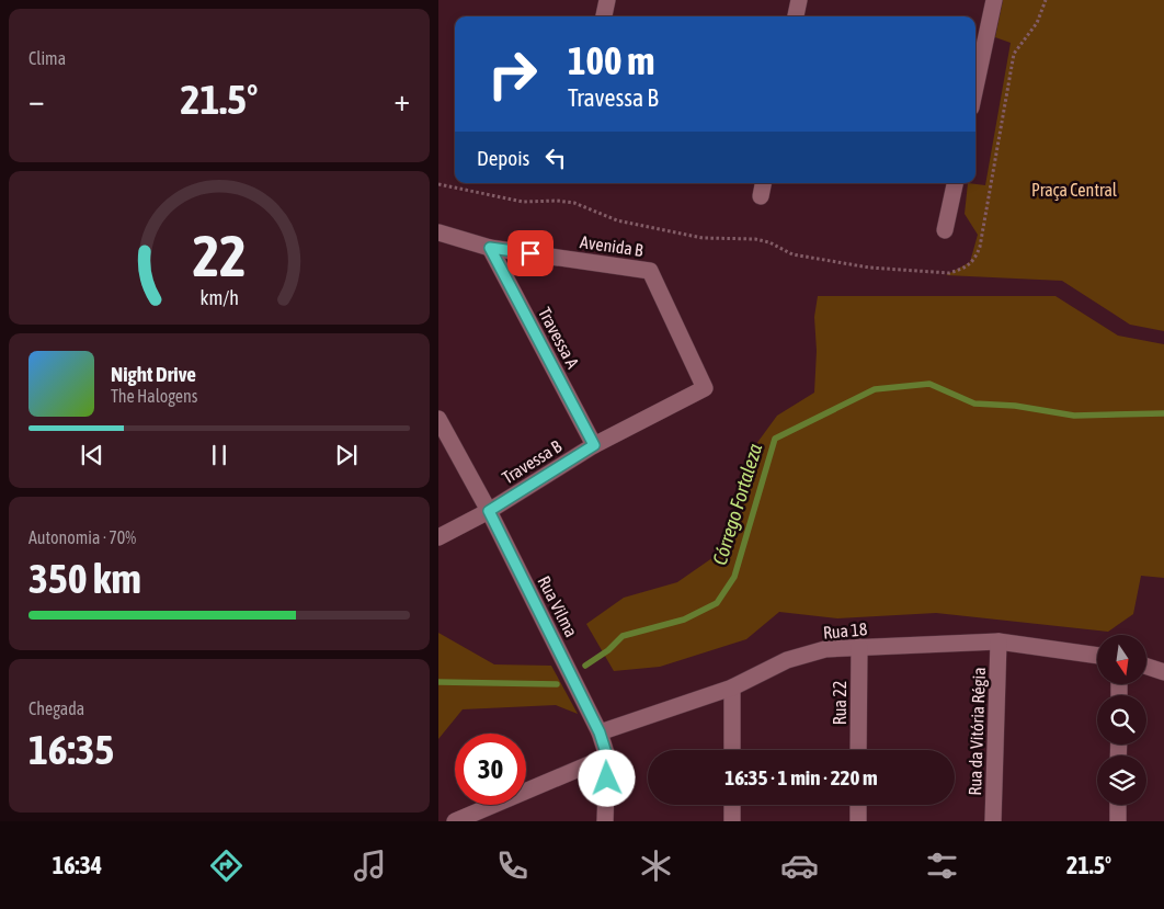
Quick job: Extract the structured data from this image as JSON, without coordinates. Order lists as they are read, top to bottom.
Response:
{
  "streets": {
    "street": [
      "Avenida B",
      "Travessa A",
      "Travessa B",
      "Rua Vilma",
      "Rua 18",
      "Rua 22",
      "Rua da Vitória Régia"
    ]
  },
  "crossings": [
    ["Avenida B", "Travessa A"],
    ["Avenida B", "Travessa B"],
    ["Travessa A", "Travessa B"],
    ["Travessa B", "Rua Vilma"],
    ["Rua Vilma", "Rua 18"],
    ["Rua 18", "Rua 22"],
    ["Rua 18", "Rua da Vitória Régia"]
  ],
  "water": ["Córrego Fortaleza"],
  "parks": ["Praça Central"],
  "north": "bottom",
  "page": {
    "tile": [
      "Clima",
      ["Autonomia · 70%", "350 km"],
      ["Chegada", "16:35"]
    ],
    "turn": ["100 m", "Travessa B"],
    "heat": ["−", "21.5°", "+"],
    "then": "Depois",
    "song": ["Night Drive", "The Halogens"],
    "limit": "30",
    "trip": "16:35 · 1 min · 220 m",
    "tabs": ["16:34", "21.5°"],
    "gauge": ["22", "km/h"]
  }
}
